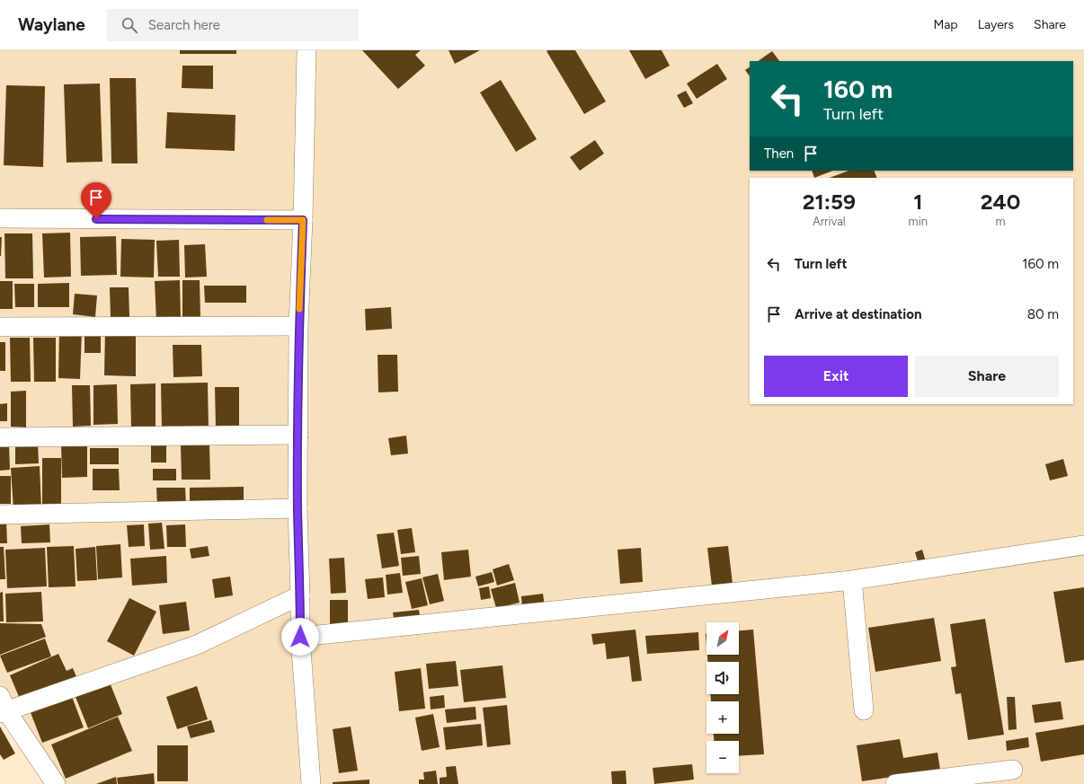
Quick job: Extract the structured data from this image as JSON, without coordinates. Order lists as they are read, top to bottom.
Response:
{
  "north": "top right",
  "page": {
    "header": "Waylane",
    "search": "Search here",
    "nav": ["Map", "Layers", "Share"],
    "turn": ["160 m", "Turn left"],
    "then": "Then",
    "eta": [
      "21:59",
      "Arrival",
      "1",
      "min",
      "240",
      "m"
    ],
    "list": [
      {
        "name": "Turn left",
        "value": "160 m"
      },
      {
        "name": "Arrive at destination",
        "value": "80 m"
      }
    ],
    "buttons": ["Exit", "Share"],
    "map_buttons": ["+", "−"]
  }
}
